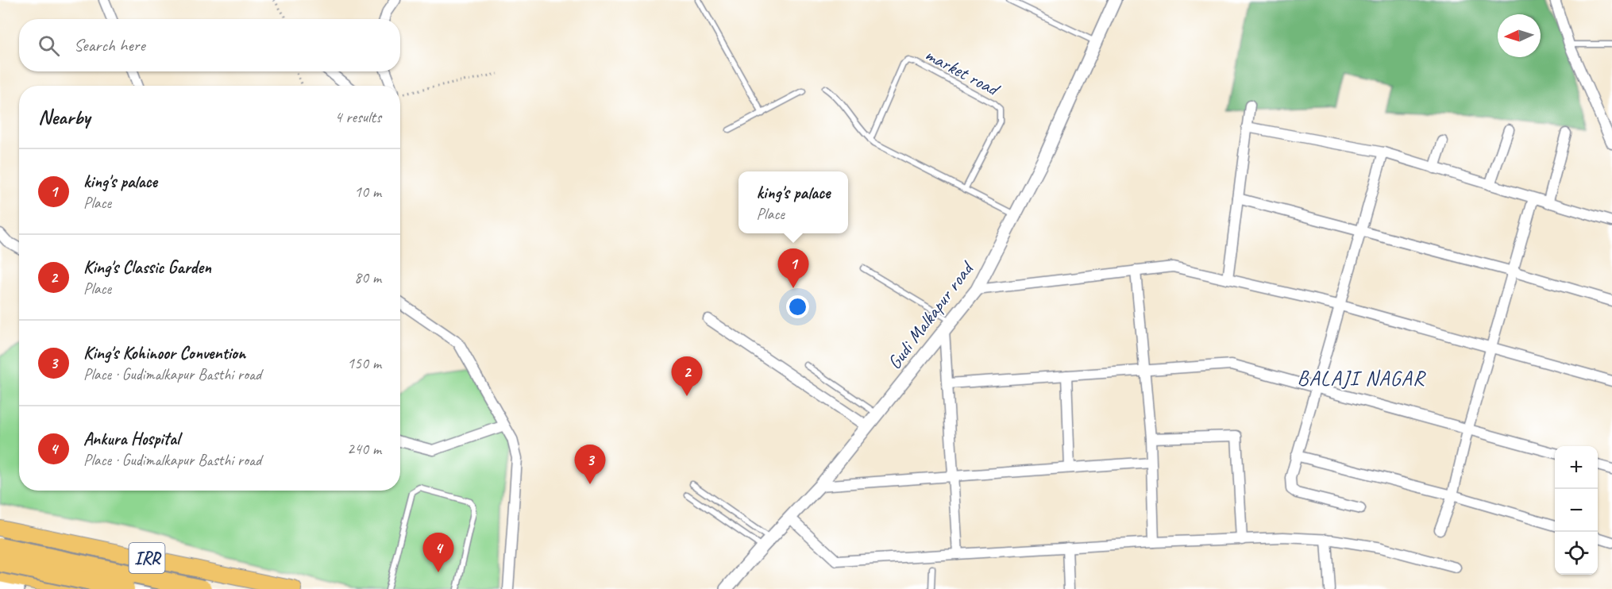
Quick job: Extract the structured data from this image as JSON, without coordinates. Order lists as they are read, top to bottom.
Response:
{
  "streets": {
    "main road": ["IRR"],
    "street": ["Gudi Malkapur road"],
    "lane": ["market road"]
  },
  "districts": ["BALAJI NAGAR"],
  "north": "left",
  "page": {
    "search": "Search here",
    "heading": ["Nearby", "4 results"],
    "list": [
      {
        "mark": "1",
        "name": "king's palace",
        "note": "Place",
        "value": "10 m"
      },
      {
        "mark": "2",
        "name": "King's Classic Garden",
        "note": "Place",
        "value": "80 m"
      },
      {
        "mark": "3",
        "name": "King's Kohinoor Convention",
        "note": "Place · Gudimalkapur Basthi road",
        "value": "150 m"
      },
      {
        "mark": "4",
        "name": "Ankura Hospital",
        "note": "Place · Gudimalkapur Basthi road",
        "value": "240 m"
      }
    ],
    "popup": ["king's palace", "Place"],
    "pins": [
      "1",
      "2",
      "3",
      "4"
    ],
    "map_buttons": ["+", "−"]
  }
}
